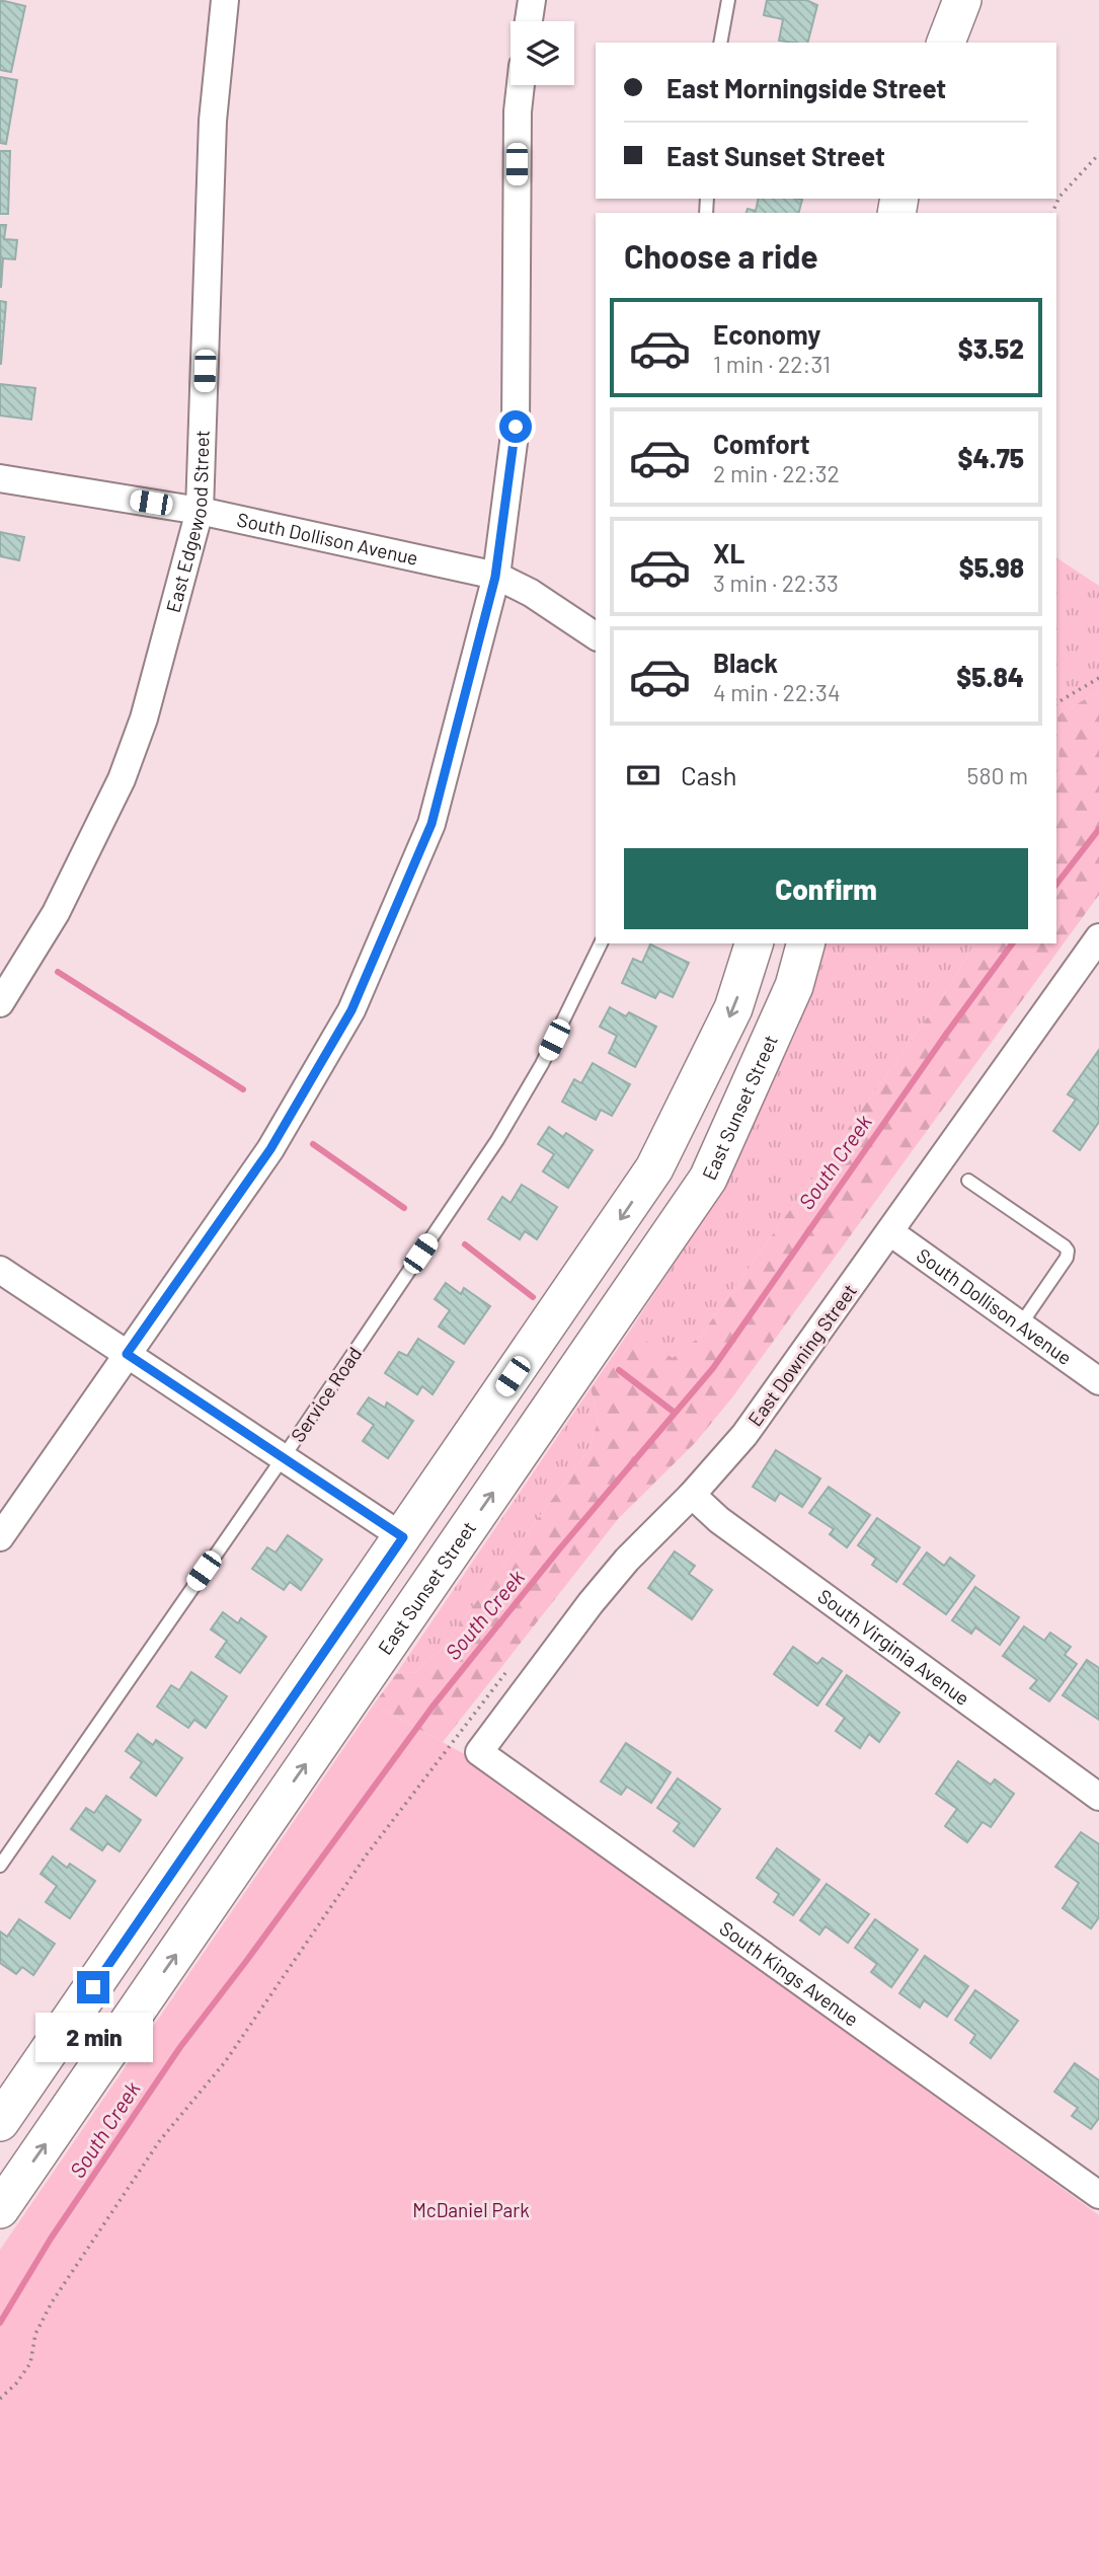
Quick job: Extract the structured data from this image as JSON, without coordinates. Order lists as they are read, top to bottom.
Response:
{
  "streets": {
    "main road": ["East Sunset Street"],
    "street": [
      "East Edgewood Street",
      "South Dollison Avenue",
      "East Downing Street",
      "South Virginia Avenue",
      "South Kings Avenue"
    ],
    "lane": ["Service Road"]
  },
  "crossings": [
    ["East Edgewood Street", "South Dollison Avenue"],
    ["South Dollison Avenue", "East Downing Street"],
    ["East Downing Street", "South Virginia Avenue"],
    ["East Downing Street", "South Kings Avenue"]
  ],
  "water": ["South Creek"],
  "parks": ["McDaniel Park"],
  "page": {
    "banner": ["East Morningside Street", "East Sunset Street"],
    "heading": "Choose a ride",
    "list": [
      {
        "name": "Economy",
        "note": "1 min · 22:31",
        "value": "$3.52"
      },
      {
        "name": "Comfort",
        "note": "2 min · 22:32",
        "value": "$4.75"
      },
      {
        "name": "XL",
        "note": "3 min · 22:33",
        "value": "$5.98"
      },
      {
        "name": "Black",
        "note": "4 min · 22:34",
        "value": "$5.84"
      }
    ],
    "pay": ["Cash", "580 m"],
    "buttons": "Confirm",
    "bubble": "2 min"
  }
}
